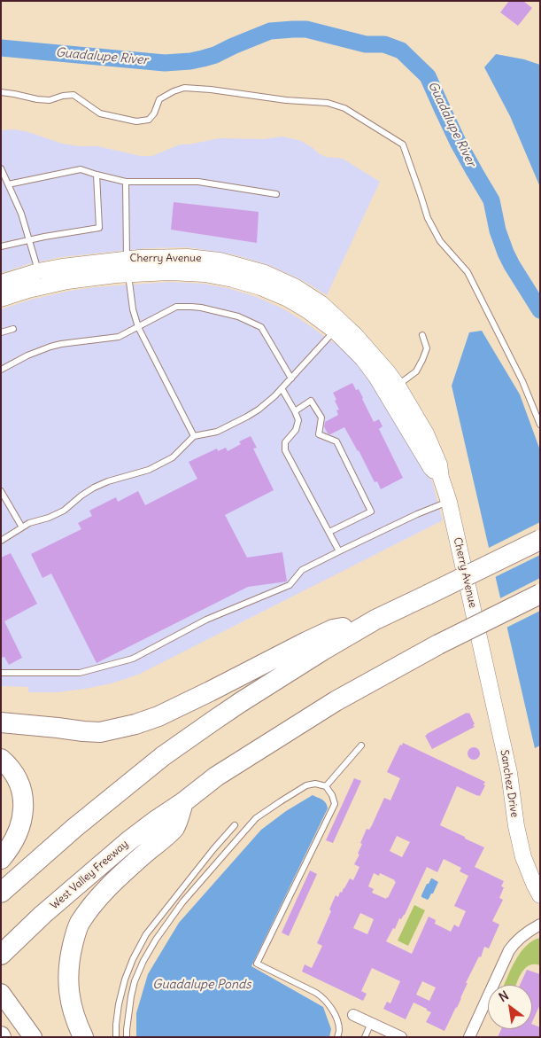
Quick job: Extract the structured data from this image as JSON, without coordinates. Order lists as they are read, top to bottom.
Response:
{
  "streets": {
    "highway": ["West Valley Freeway"],
    "street": ["Cherry Avenue", "Sanchez Drive"]
  },
  "crossings": [
    ["Cherry Avenue", "Sanchez Drive"]
  ],
  "water": ["Guadalupe River", "Guadalupe Ponds"],
  "north": "top left"
}
